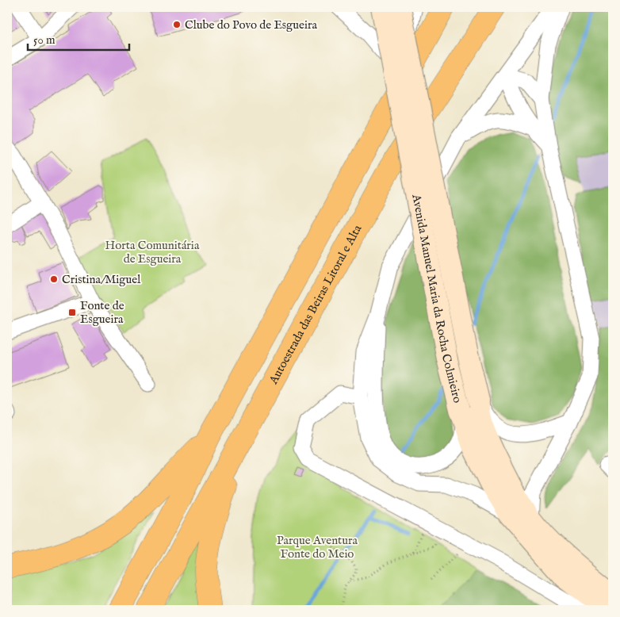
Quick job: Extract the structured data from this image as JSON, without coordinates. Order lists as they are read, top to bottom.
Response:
{
  "streets": {
    "highway": ["Autoestrada das Beiras Litoral e Alta"],
    "main road": ["Avenida Manuel Maria da Rocha Colmieiro"]
  },
  "parks": ["Horta Comunitária de Esgueira", "Parque Aventura Fonte do Meio"],
  "places": {
    "other": ["Clube do Povo de Esgueira", "Cristina/Miguel"],
    "transit": ["Fonte de Esgueira"]
  },
  "scale_bar": "50 m"
}
